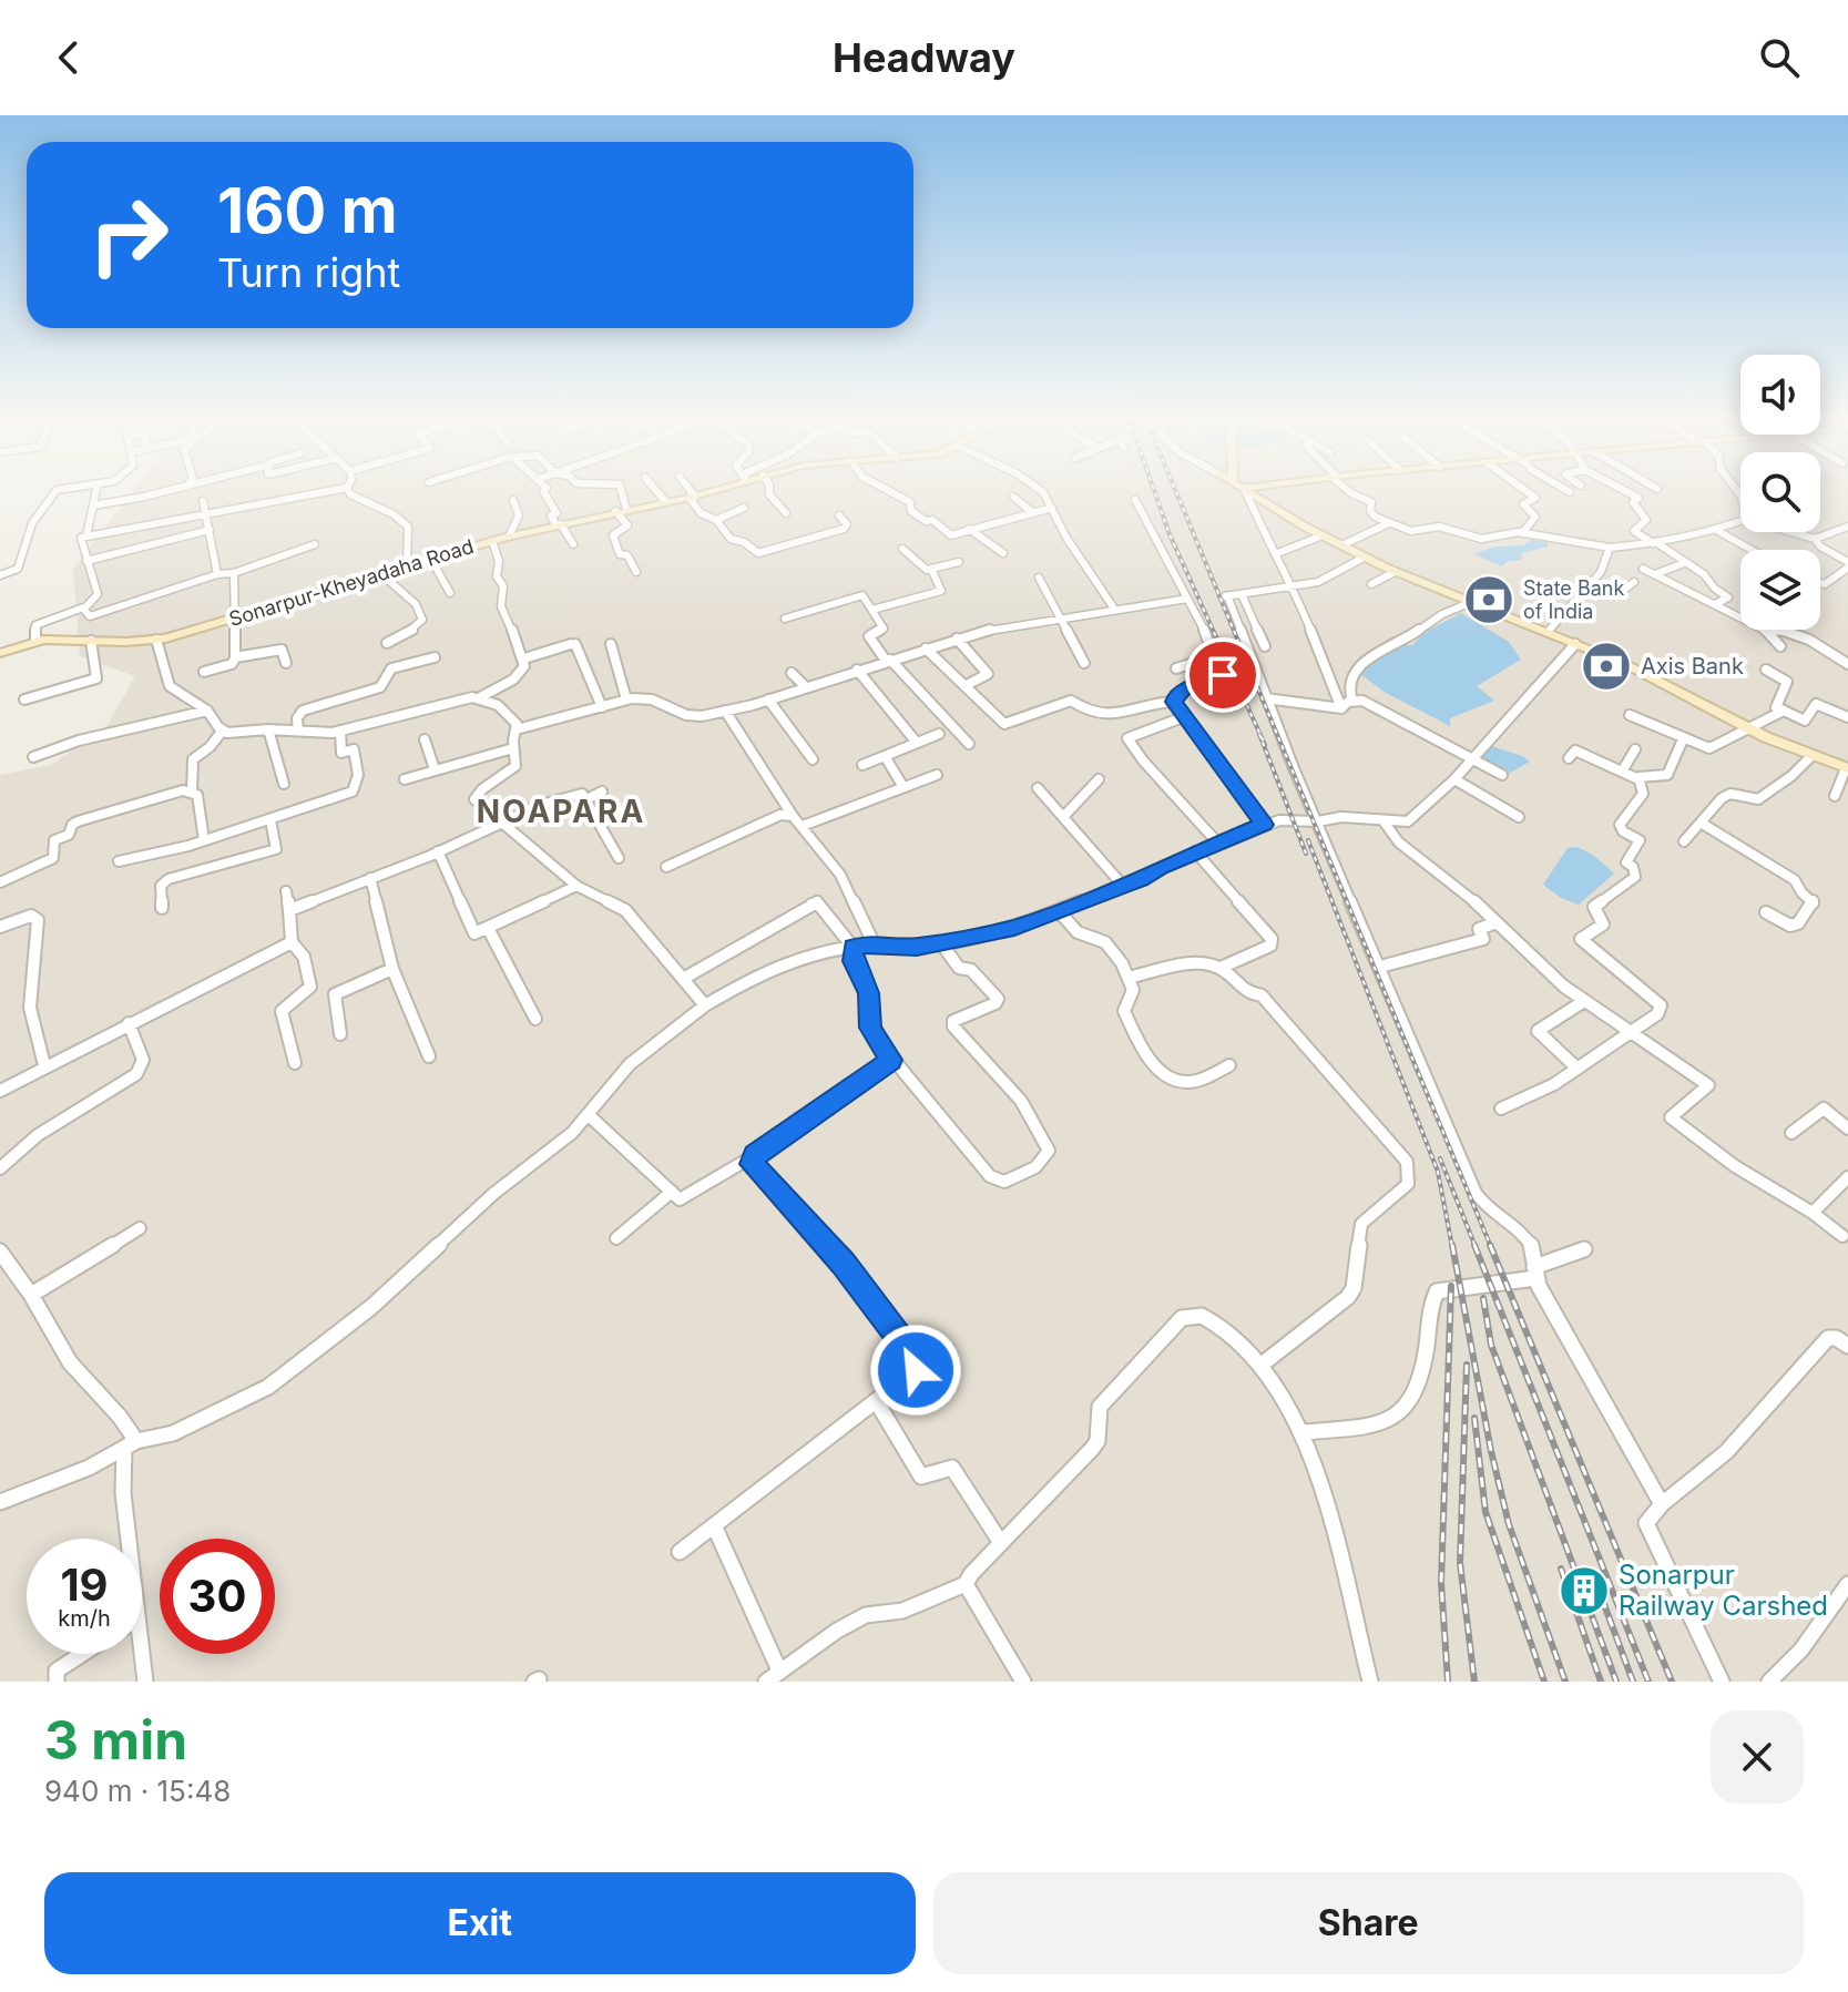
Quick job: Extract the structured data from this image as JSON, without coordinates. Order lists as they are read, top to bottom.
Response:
{
  "streets": {
    "main road": ["Sonarpur-Kheyadaha Road"]
  },
  "districts": ["NOAPARA"],
  "places": {
    "bank": ["State Bank of India", "Axis Bank"],
    "building": ["Sonarpur Railway Carshed"]
  },
  "page": {
    "header": "Headway",
    "turn": ["160 m", "Turn right"],
    "speed": "19 km/h",
    "limit": "30",
    "heading": ["3 min", "940 m · 15:48"],
    "buttons": ["Exit", "Share"]
  }
}
